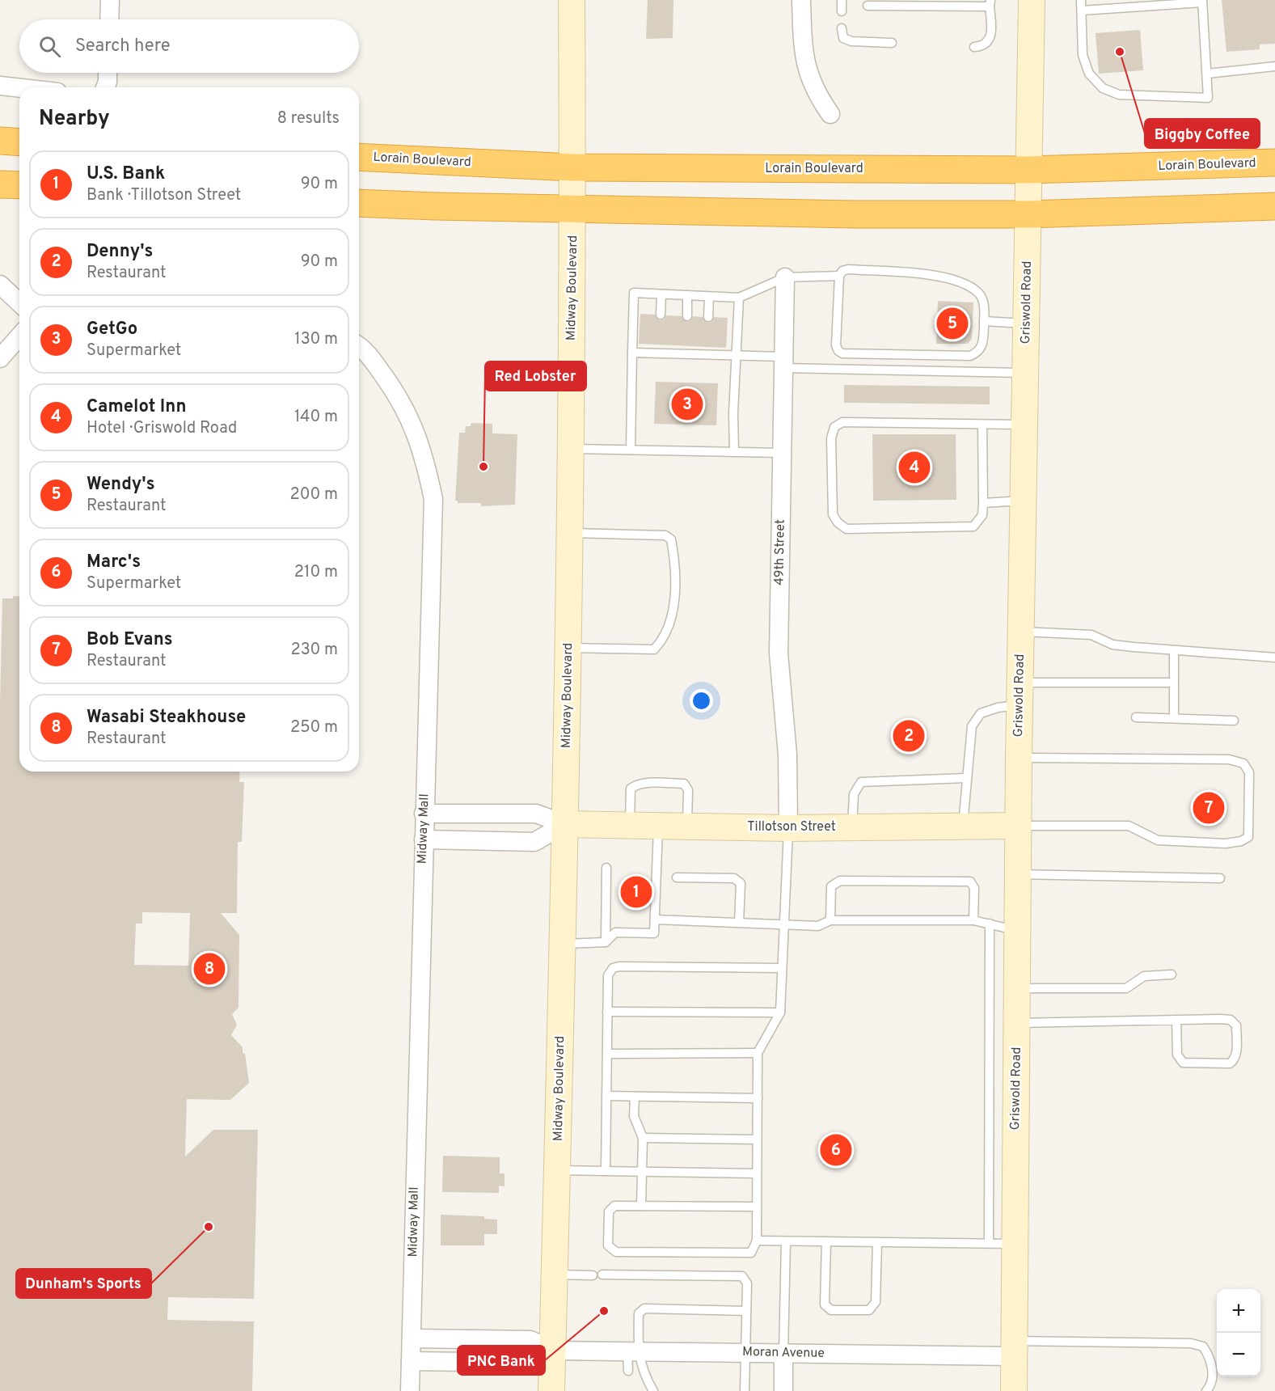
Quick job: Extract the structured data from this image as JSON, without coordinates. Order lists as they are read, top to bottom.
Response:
{
  "streets": {
    "highway": ["Lorain Boulevard"],
    "street": [
      "Midway Boulevard",
      "Griswold Road",
      "49th Street",
      "Tillotson Street",
      "Midway Mall",
      "Moran Avenue"
    ]
  },
  "crossings": [
    ["Lorain Boulevard", "Midway Boulevard"],
    ["Lorain Boulevard", "Griswold Road"],
    ["Midway Boulevard", "Tillotson Street"],
    ["Midway Boulevard", "Moran Avenue"],
    ["Griswold Road", "Tillotson Street"],
    ["Griswold Road", "Moran Avenue"],
    ["49th Street", "Tillotson Street"],
    ["Tillotson Street", "Midway Mall"],
    ["Midway Mall", "Moran Avenue"]
  ],
  "places": [
    "Biggby Coffee",
    "Red Lobster",
    "Dunham's Sports",
    "PNC Bank"
  ],
  "page": {
    "search": "Search here",
    "heading": ["Nearby", "8 results"],
    "list": [
      {
        "mark": "1",
        "name": "U.S. Bank",
        "note": "Bank · Tillotson Street",
        "value": "90 m"
      },
      {
        "mark": "2",
        "name": "Denny's",
        "note": "Restaurant",
        "value": "90 m"
      },
      {
        "mark": "3",
        "name": "GetGo",
        "note": "Supermarket",
        "value": "130 m"
      },
      {
        "mark": "4",
        "name": "Camelot Inn",
        "note": "Hotel · Griswold Road",
        "value": "140 m"
      },
      {
        "mark": "5",
        "name": "Wendy's",
        "note": "Restaurant",
        "value": "200 m"
      },
      {
        "mark": "6",
        "name": "Marc's",
        "note": "Supermarket",
        "value": "210 m"
      },
      {
        "mark": "7",
        "name": "Bob Evans",
        "note": "Restaurant",
        "value": "230 m"
      },
      {
        "mark": "8",
        "name": "Wasabi Steakhouse",
        "note": "Restaurant",
        "value": "250 m"
      }
    ],
    "pins": [
      "5",
      "3",
      "4",
      "2",
      "7",
      "1",
      "8",
      "6"
    ],
    "map_buttons": ["+", "−"]
  }
}
